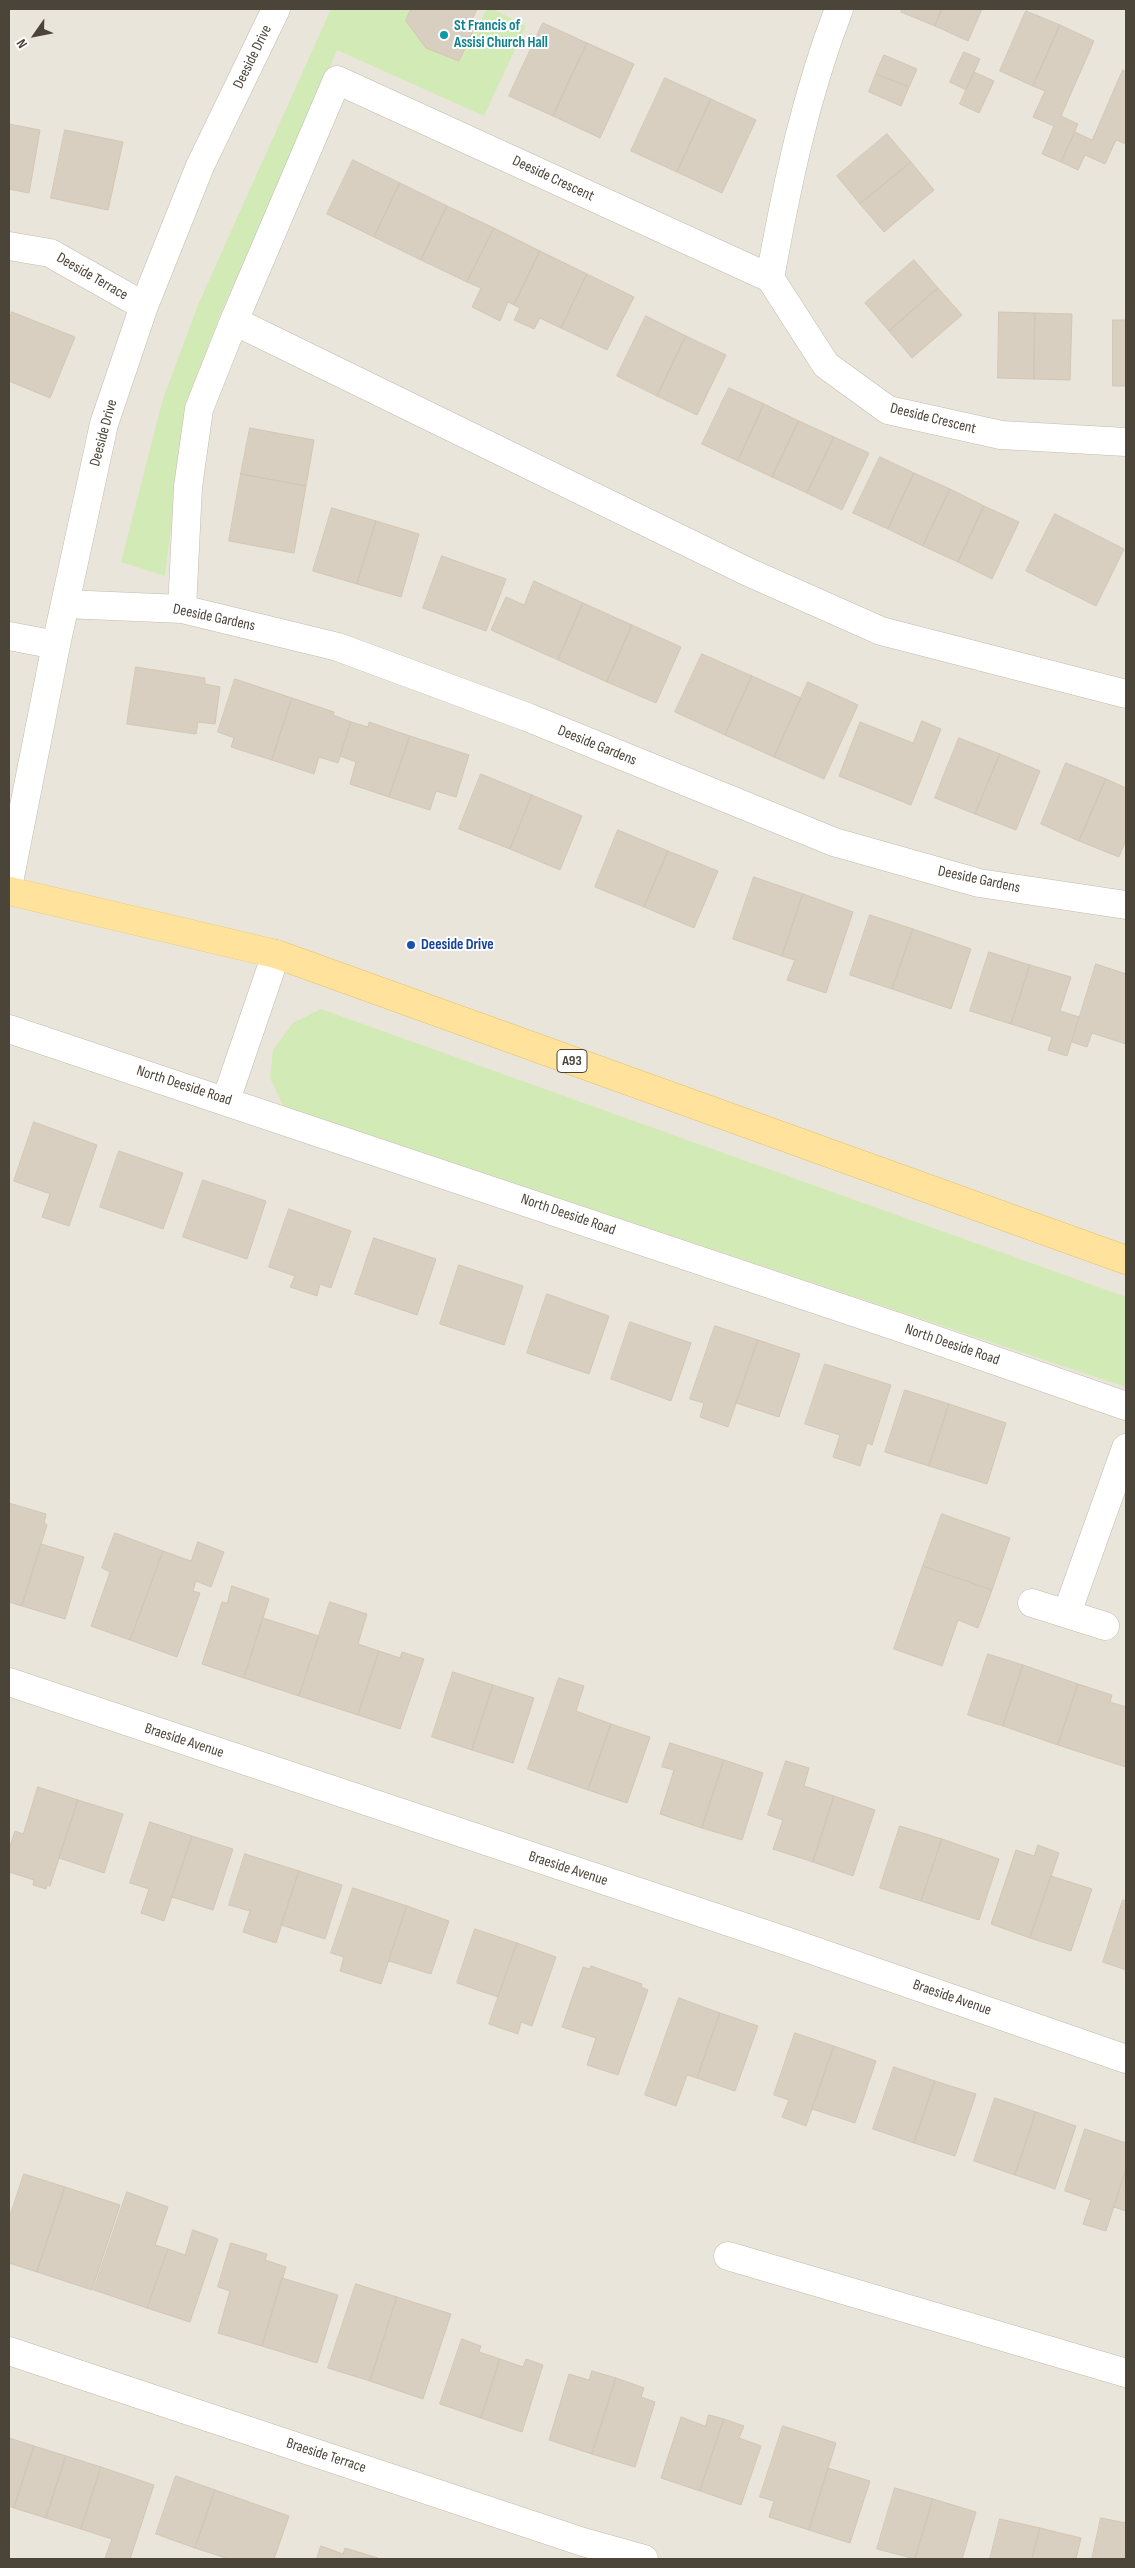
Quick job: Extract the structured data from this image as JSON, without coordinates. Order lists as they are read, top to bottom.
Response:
{
  "streets": {
    "main road": ["A93"],
    "street": [
      "Deeside Drive",
      "Deeside Crescent",
      "Deeside Terrace",
      "Deeside Gardens",
      "North Deeside Road",
      "Braeside Avenue",
      "Braeside Terrace"
    ]
  },
  "crossings": [
    ["Deeside Drive", "Deeside Terrace"],
    ["Deeside Drive", "Deeside Gardens"]
  ],
  "places": ["St Francis of Assisi Church Hall", "Deeside Drive"],
  "north": "bottom left"
}
